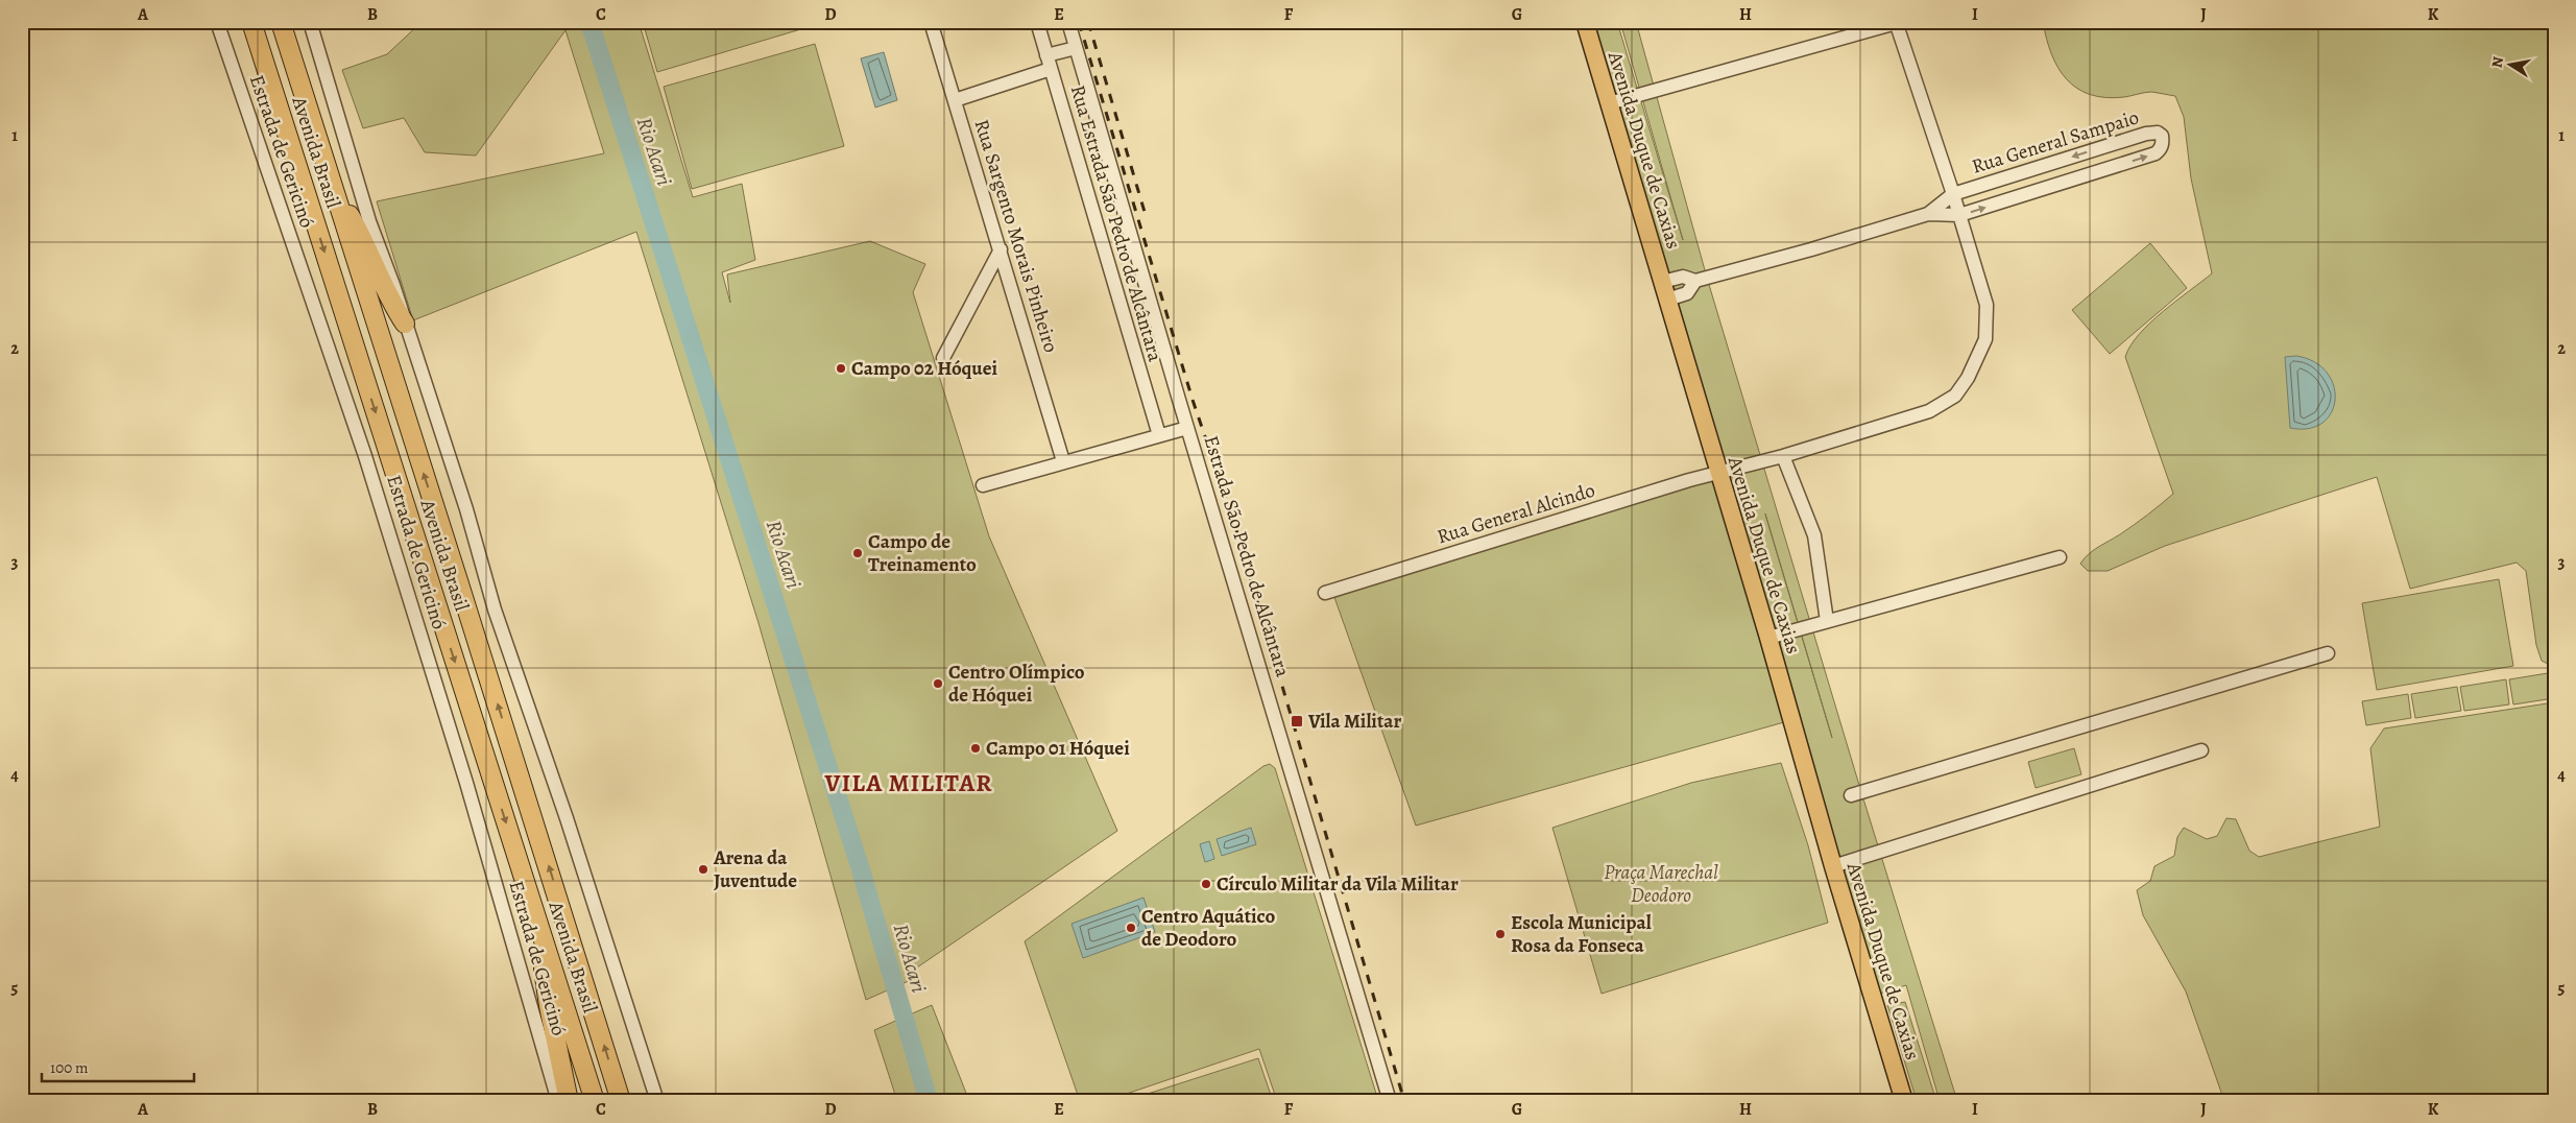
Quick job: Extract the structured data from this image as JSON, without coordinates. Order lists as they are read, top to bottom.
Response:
{
  "streets": {
    "highway": ["Avenida Brasil"],
    "main road": ["Avenida Duque de Caxias"],
    "street": [
      "Rua General Sampaio",
      "Estrada de Gericinó",
      "Rua Estrada São Pedro de Alcântara",
      "Rua Sargento Morais Pinheiro",
      "Rua General Alcindo",
      "Estrada São Pedro de Alcântara"
    ]
  },
  "crossings": [
    ["Rua General Sampaio", "Avenida Duque de Caxias"],
    ["Rua General Sampaio", "Rua General Alcindo"],
    ["Avenida Duque de Caxias", "Rua General Alcindo"]
  ],
  "districts": ["VILA MILITAR"],
  "water": ["Rio Acari"],
  "parks": ["Praça Marechal Deodoro"],
  "places": {
    "other": [
      "Campo 02 Hóquei",
      "Campo de Treinamento",
      "Centro Olímpico de Hóquei",
      "Campo 01 Hóquei",
      "Arena da Juventude",
      "Círculo Militar da Vila Militar",
      "Centro Aquático de Deodoro",
      "Escola Municipal Rosa da Fonseca"
    ],
    "transit": ["Vila Militar"]
  },
  "scale_bar": "100 m",
  "north": "left",
  "grid": {
    "columns": [
      "A",
      "B",
      "C",
      "D",
      "E",
      "F",
      "G",
      "H",
      "I",
      "J",
      "K"
    ],
    "rows": [
      "1",
      "2",
      "3",
      "4",
      "5"
    ]
  }
}
